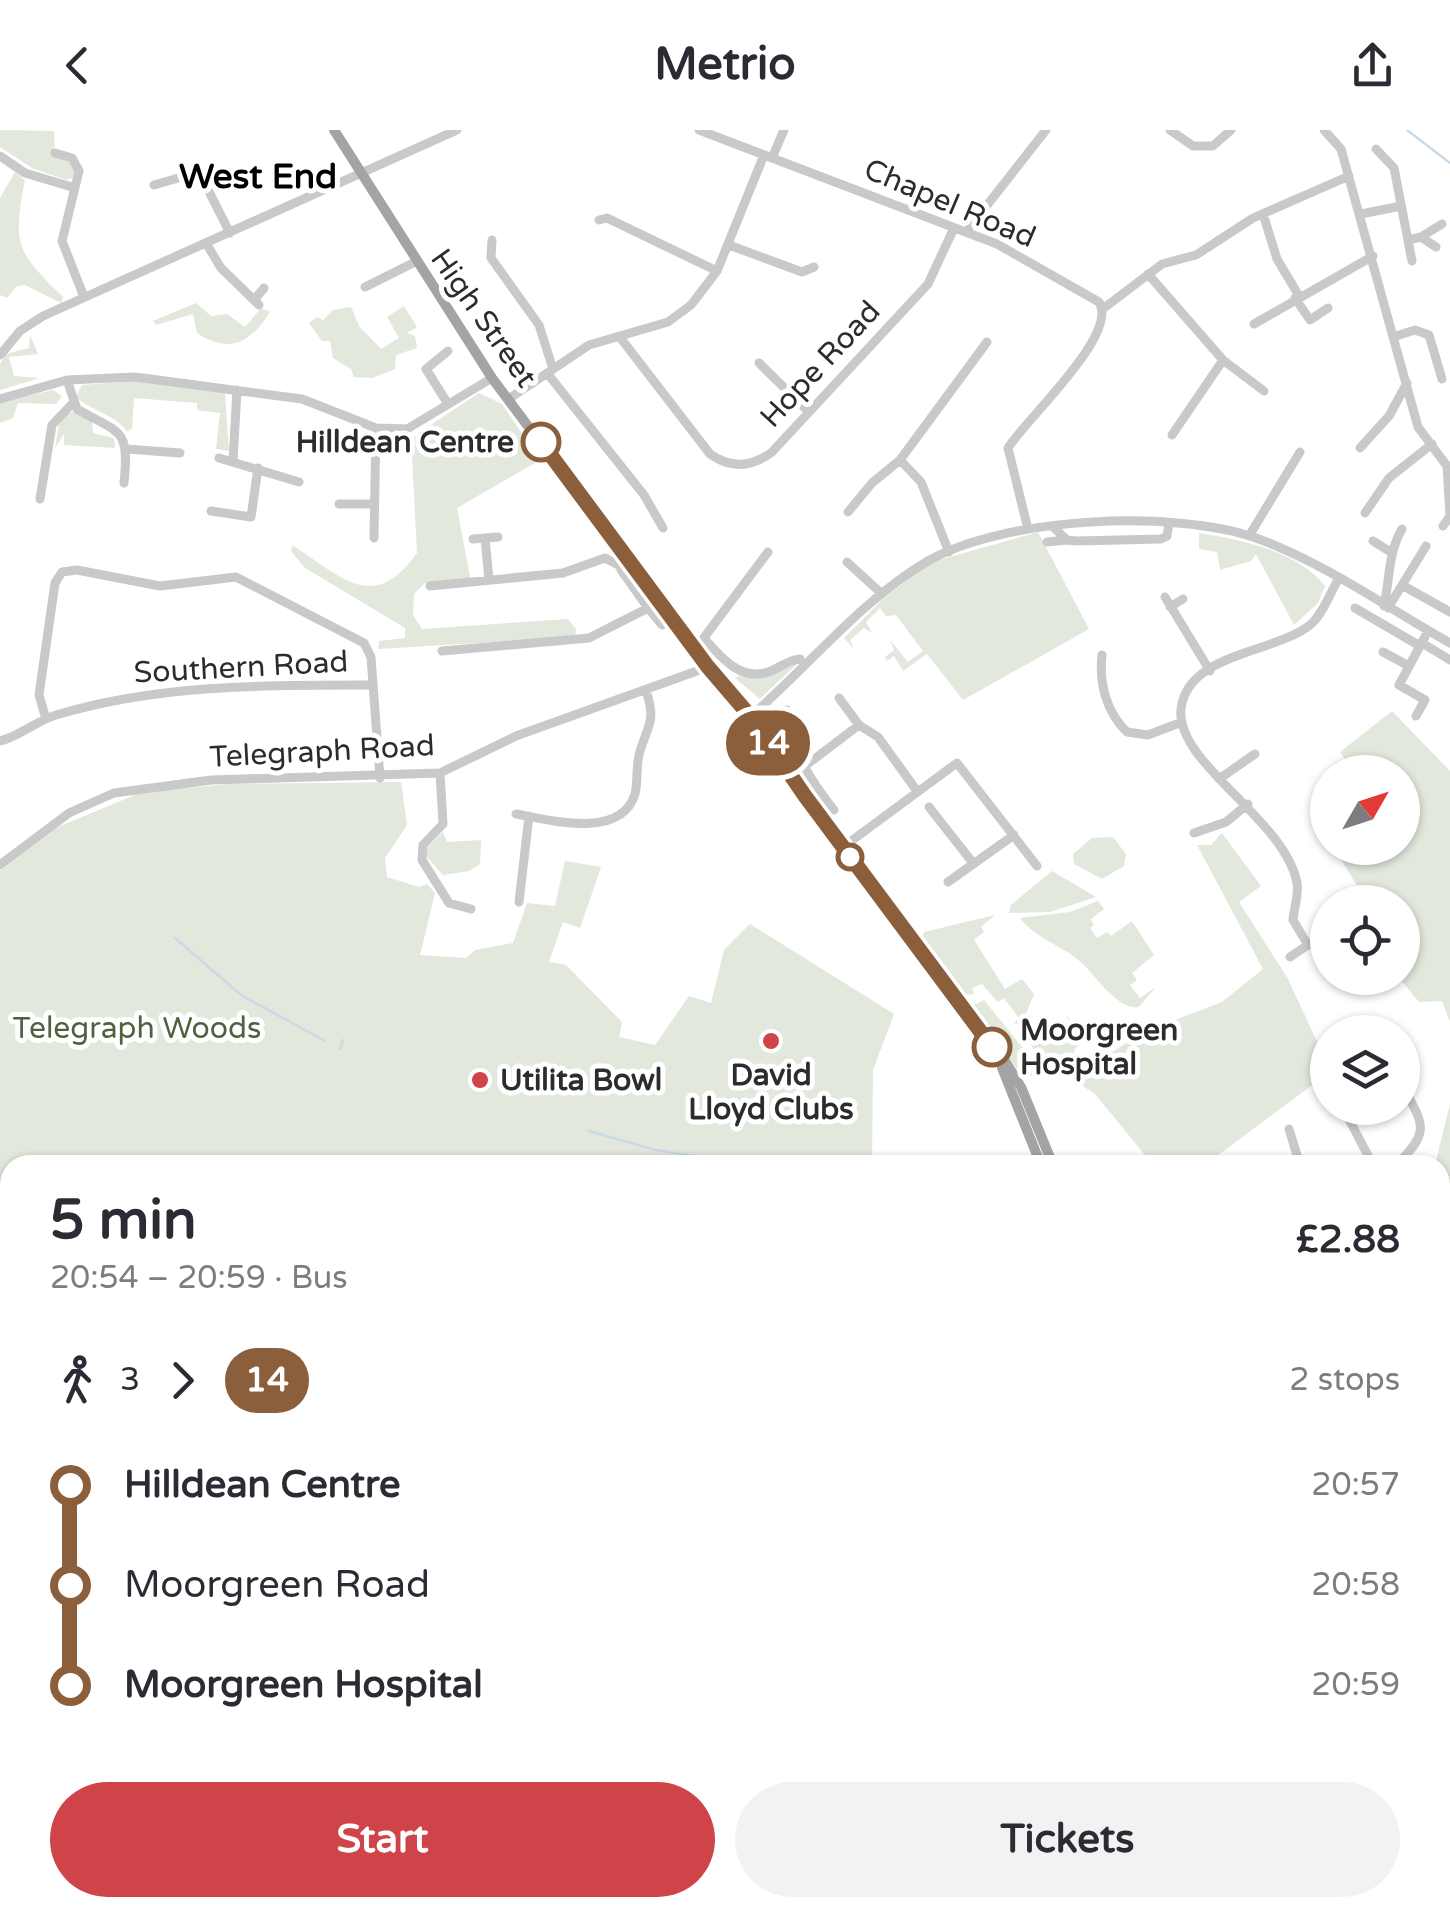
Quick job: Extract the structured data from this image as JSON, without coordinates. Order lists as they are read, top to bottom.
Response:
{
  "streets": {
    "main road": ["High Street"],
    "street": [
      "Chapel Road",
      "Hope Road",
      "Southern Road",
      "Telegraph Road"
    ]
  },
  "crossings": [
    ["Chapel Road", "Hope Road"],
    ["High Street", "Telegraph Road"]
  ],
  "districts": ["West End"],
  "parks": ["Telegraph Woods"],
  "places": [
    "Hilldean Centre",
    "David Lloyd Clubs",
    "Moorgreen Hospital",
    "Utilita Bowl"
  ],
  "lines": ["bus line 14"],
  "north": "top right",
  "page": {
    "header": "Metrio",
    "on_map": "14",
    "heading": ["5 min", "20:54 – 20:59 · Bus", "£2.88"],
    "legs": ["3", "14", "2 stops"],
    "list": [
      {
        "name": "Hilldean Centre",
        "value": "20:57"
      },
      {
        "name": "Moorgreen Road",
        "value": "20:58"
      },
      {
        "name": "Moorgreen Hospital",
        "value": "20:59"
      }
    ],
    "buttons": ["Start", "Tickets"]
  }
}
